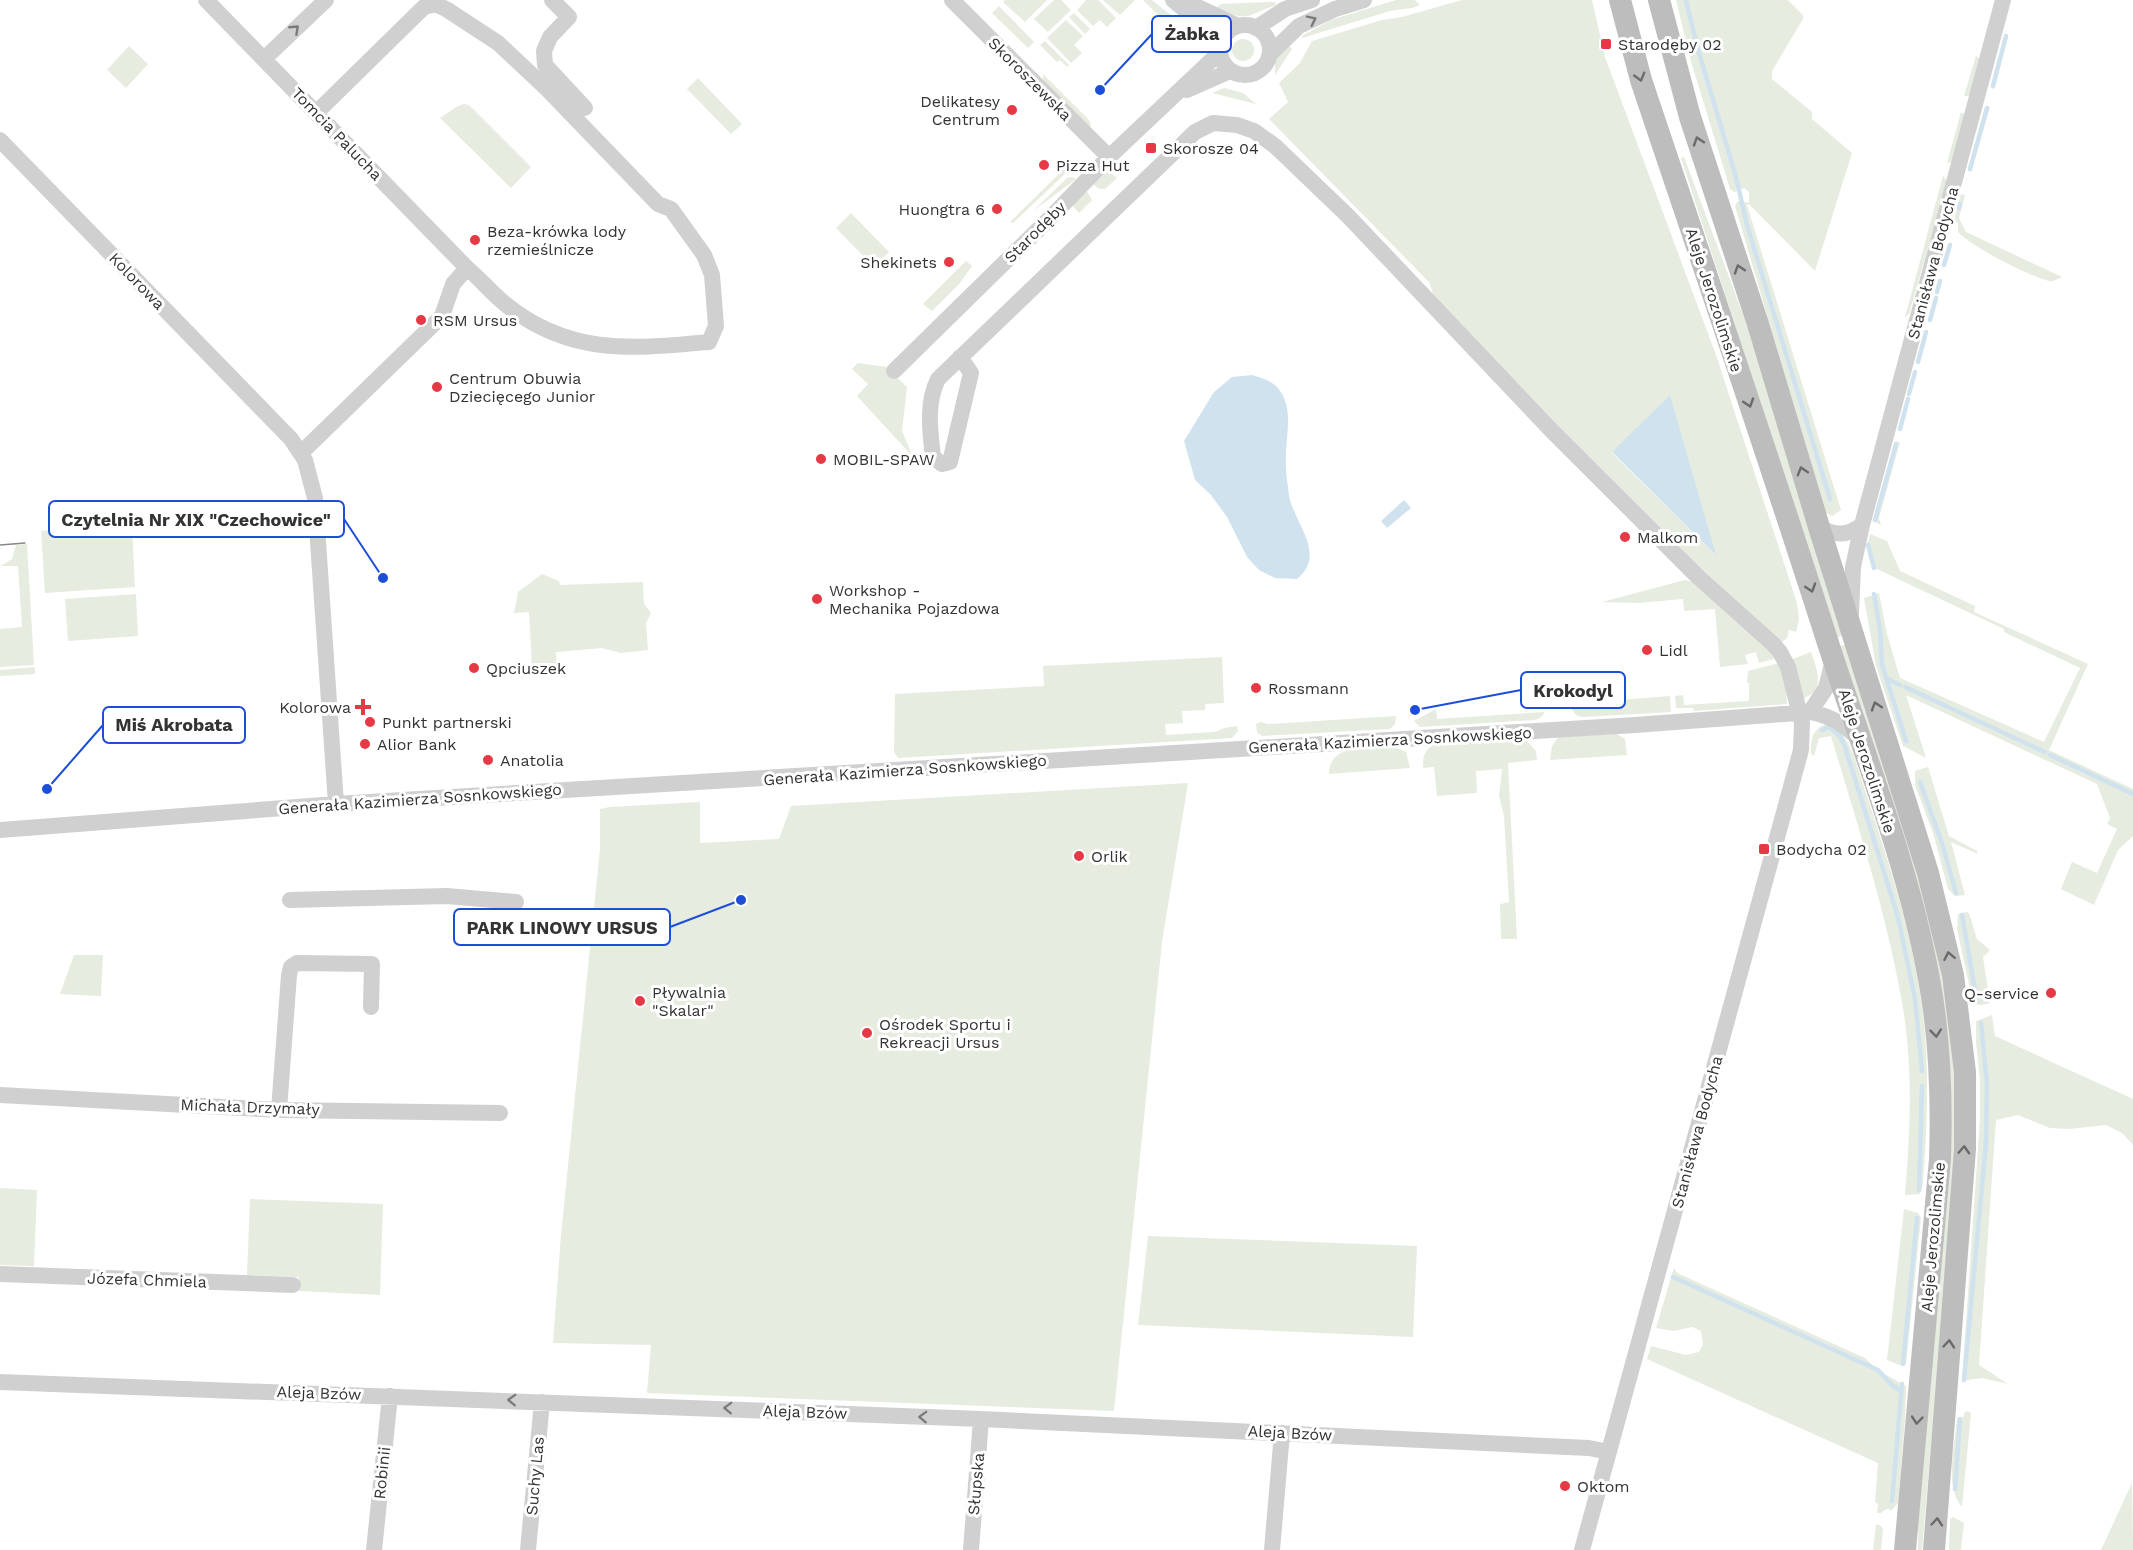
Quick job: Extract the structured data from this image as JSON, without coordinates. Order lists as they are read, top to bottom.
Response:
{
  "streets": {
    "main road": ["Aleje Jerozolimskie"],
    "street": [
      "Skoroszewska",
      "Tomcia Palucha",
      "Starodęby",
      "Stanisława Bodycha",
      "Kolorowa",
      "Generała Kazimierza Sosnkowskiego",
      "Michała Drzymały",
      "Józefa Chmiela",
      "Aleja Bzów",
      "Robinii",
      "Suchy Las",
      "Słupska"
    ]
  },
  "crossings": [
    ["Skoroszewska", "Starodęby"],
    ["Stanisława Bodycha", "Aleje Jerozolimskie"],
    ["Stanisława Bodycha", "Generała Kazimierza Sosnkowskiego"],
    ["Stanisława Bodycha", "Aleja Bzów"],
    ["Kolorowa", "Generała Kazimierza Sosnkowskiego"],
    ["Aleje Jerozolimskie", "Generała Kazimierza Sosnkowskiego"],
    ["Aleja Bzów", "Robinii"],
    ["Aleja Bzów", "Suchy Las"],
    ["Aleja Bzów", "Słupska"]
  ],
  "one_way": ["Aleja Bzów"],
  "places": {
    "transit": ["Starodęby 02", "Skorosze 04", "Bodycha 02"],
    "other": [
      "Żabka",
      "Delikatesy Centrum",
      "Pizza Hut",
      "Huongtra 6",
      "Beza-krówka lody rzemieślnicze",
      "Shekinets",
      "RSM Ursus",
      "Centrum Obuwia Dziecięcego Junior",
      "MOBIL-SPAW",
      "Malkom",
      "Czytelnia Nr XIX \"Czechowice\"",
      "Workshop - Mechanika Pojazdowa",
      "Lidl",
      "Qpciuszek",
      "Rossmann",
      "Krokodyl",
      "Punkt partnerski",
      "Alior Bank",
      "Anatolia",
      "Miś Akrobata",
      "Orlik",
      "PARK LINOWY URSUS",
      "Q-service",
      "Pływalnia \"Skalar\"",
      "Ośrodek Sportu i Rekreacji Ursus",
      "Oktom"
    ],
    "health": ["Kolorowa"]
  }
}
